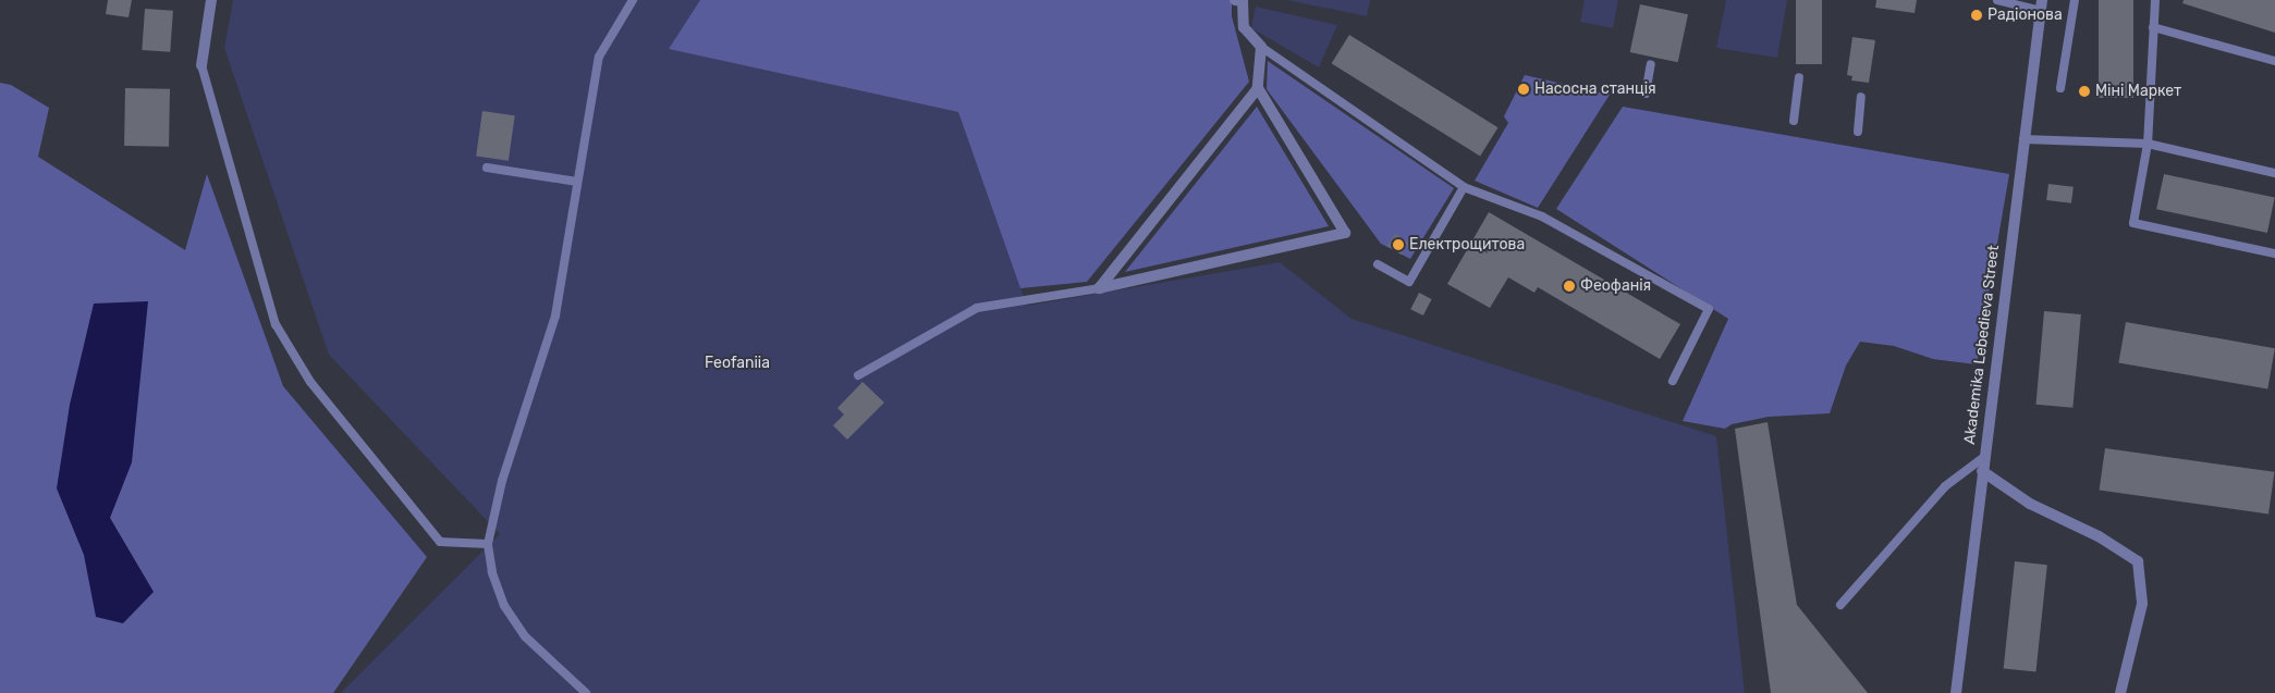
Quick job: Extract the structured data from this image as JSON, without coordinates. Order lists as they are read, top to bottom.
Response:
{
  "streets": {
    "street": ["Akademika Lebedieva Street"]
  },
  "parks": ["Feofaniia"],
  "places": [
    "Радіонова",
    "Насосна станція",
    "Міні Маркет",
    "Електрощитова",
    "Феофанія"
  ]
}
